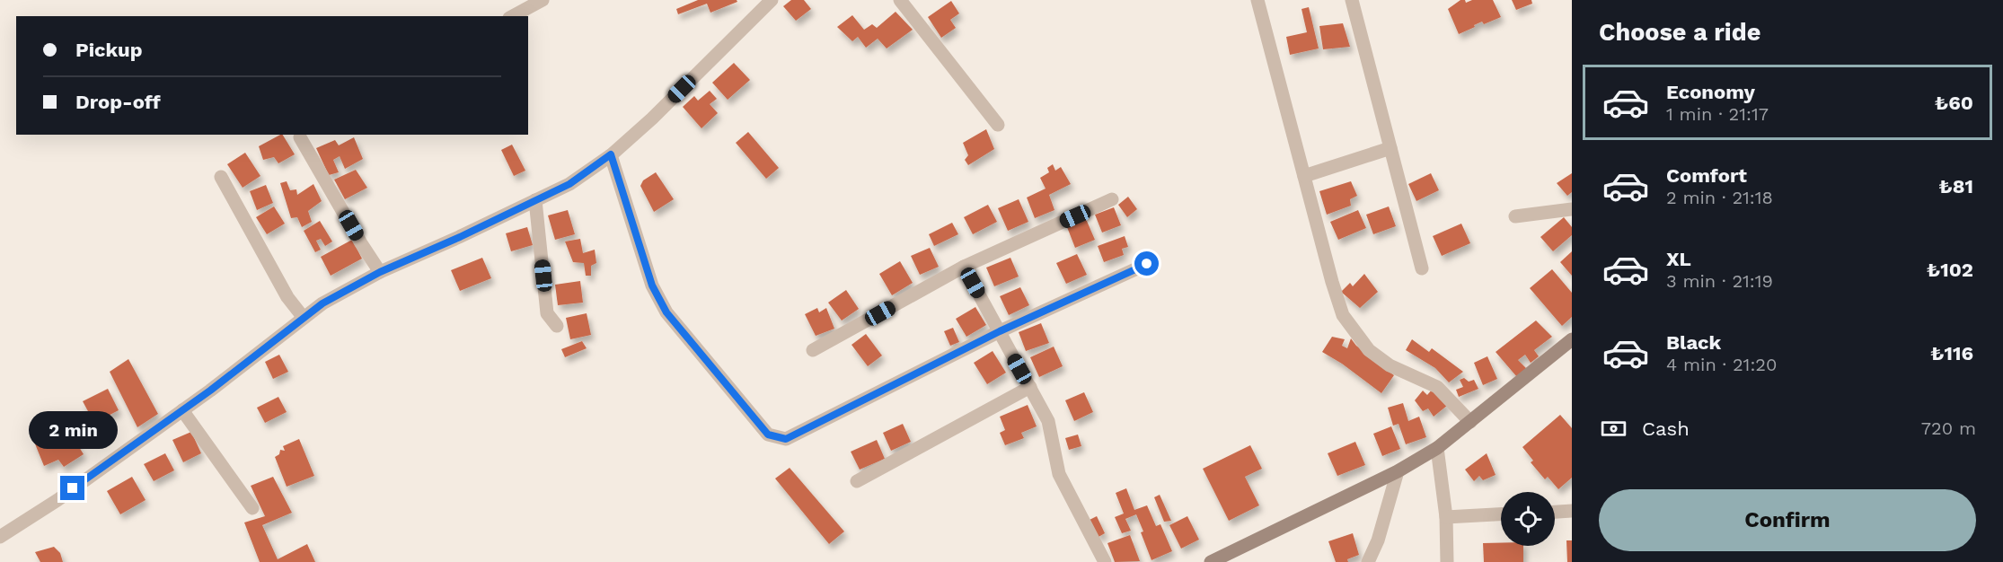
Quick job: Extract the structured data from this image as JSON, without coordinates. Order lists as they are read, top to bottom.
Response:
{
  "page": {
    "heading": "Choose a ride",
    "banner": ["Pickup", "Drop-off"],
    "list": [
      {
        "name": "Economy",
        "note": "1 min · 21:17",
        "value": "₺60"
      },
      {
        "name": "Comfort",
        "note": "2 min · 21:18",
        "value": "₺81"
      },
      {
        "name": "XL",
        "note": "3 min · 21:19",
        "value": "₺102"
      },
      {
        "name": "Black",
        "note": "4 min · 21:20",
        "value": "₺116"
      }
    ],
    "pay": ["Cash", "720 m"],
    "bubble": "2 min",
    "buttons": "Confirm"
  }
}
